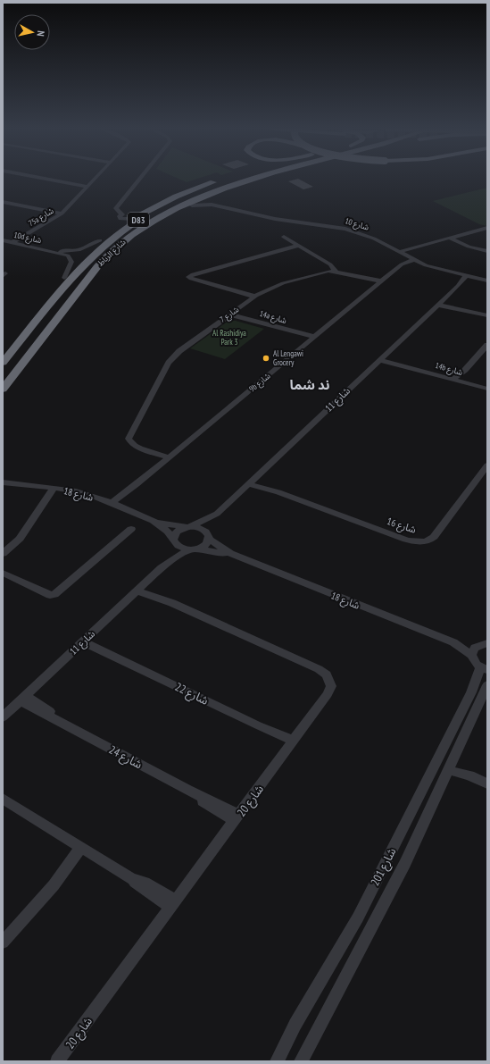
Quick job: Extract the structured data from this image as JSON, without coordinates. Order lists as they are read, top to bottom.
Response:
{
  "streets": {
    "highway": ["D83", "شارع الرباط"],
    "street": [
      "75a شارع",
      "شارع 10",
      "10d شارع",
      "شارع 7",
      "14a شارع",
      "14b شارع",
      "9b شارع",
      "شارع 11",
      "شارع 18",
      "شارع 16",
      "شارع 22",
      "شارع 24",
      "شارع 20",
      "شارع 201"
    ]
  },
  "crossings": [
    ["75a شارع", "10d شارع"],
    ["شارع 10", "9b شارع"],
    ["شارع 10", "شارع 11"],
    ["شارع 7", "14a شارع"],
    ["شارع 7", "9b شارع"],
    ["14a شارع", "9b شارع"],
    ["14b شارع", "شارع 11"],
    ["9b شارع", "شارع 18"],
    ["شارع 11", "شارع 18"],
    ["شارع 11", "شارع 16"],
    ["شارع 11", "شارع 22"],
    ["شارع 11", "شارع 24"],
    ["شارع 11", "شارع 20"],
    ["شارع 18", "شارع 201"],
    ["شارع 22", "شارع 20"],
    ["شارع 24", "شارع 20"]
  ],
  "districts": ["ند شما"],
  "parks": ["Al Rashidiya Park 3"],
  "places": ["Al Lengawi Grocery"],
  "north": "right"
}
